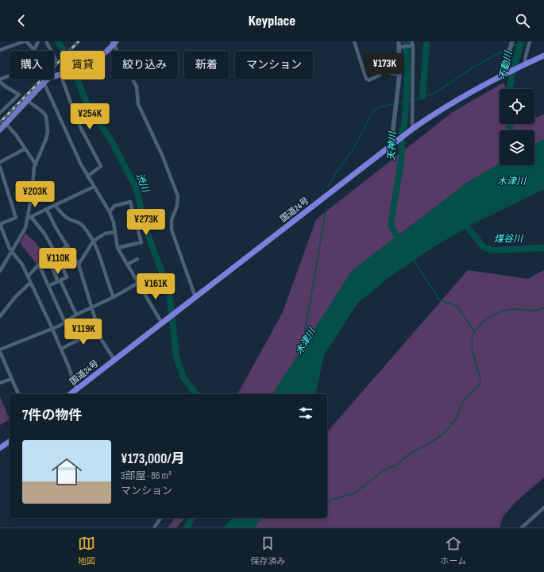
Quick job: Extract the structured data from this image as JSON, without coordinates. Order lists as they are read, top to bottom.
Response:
{
  "streets": {
    "highway": ["国道24号"]
  },
  "water": [
    "不動川",
    "天神川",
    "木津川",
    "渋川",
    "煤谷川"
  ],
  "page": {
    "header": "Keyplace",
    "chip": [
      "購入",
      "賃貸",
      "絞り込み",
      "新着",
      "マンション"
    ],
    "price": [
      "¥173K",
      "¥254K",
      "¥203K",
      "¥273K",
      "¥110K",
      "¥161K",
      "¥119K"
    ],
    "heading": "7件の物件",
    "list": [
      {
        "name": "¥173,000/月",
        "note": "3部屋 · 86 m² · マンション"
      }
    ],
    "tabs": ["地図", "保存済み", "ホーム"]
  }
}
